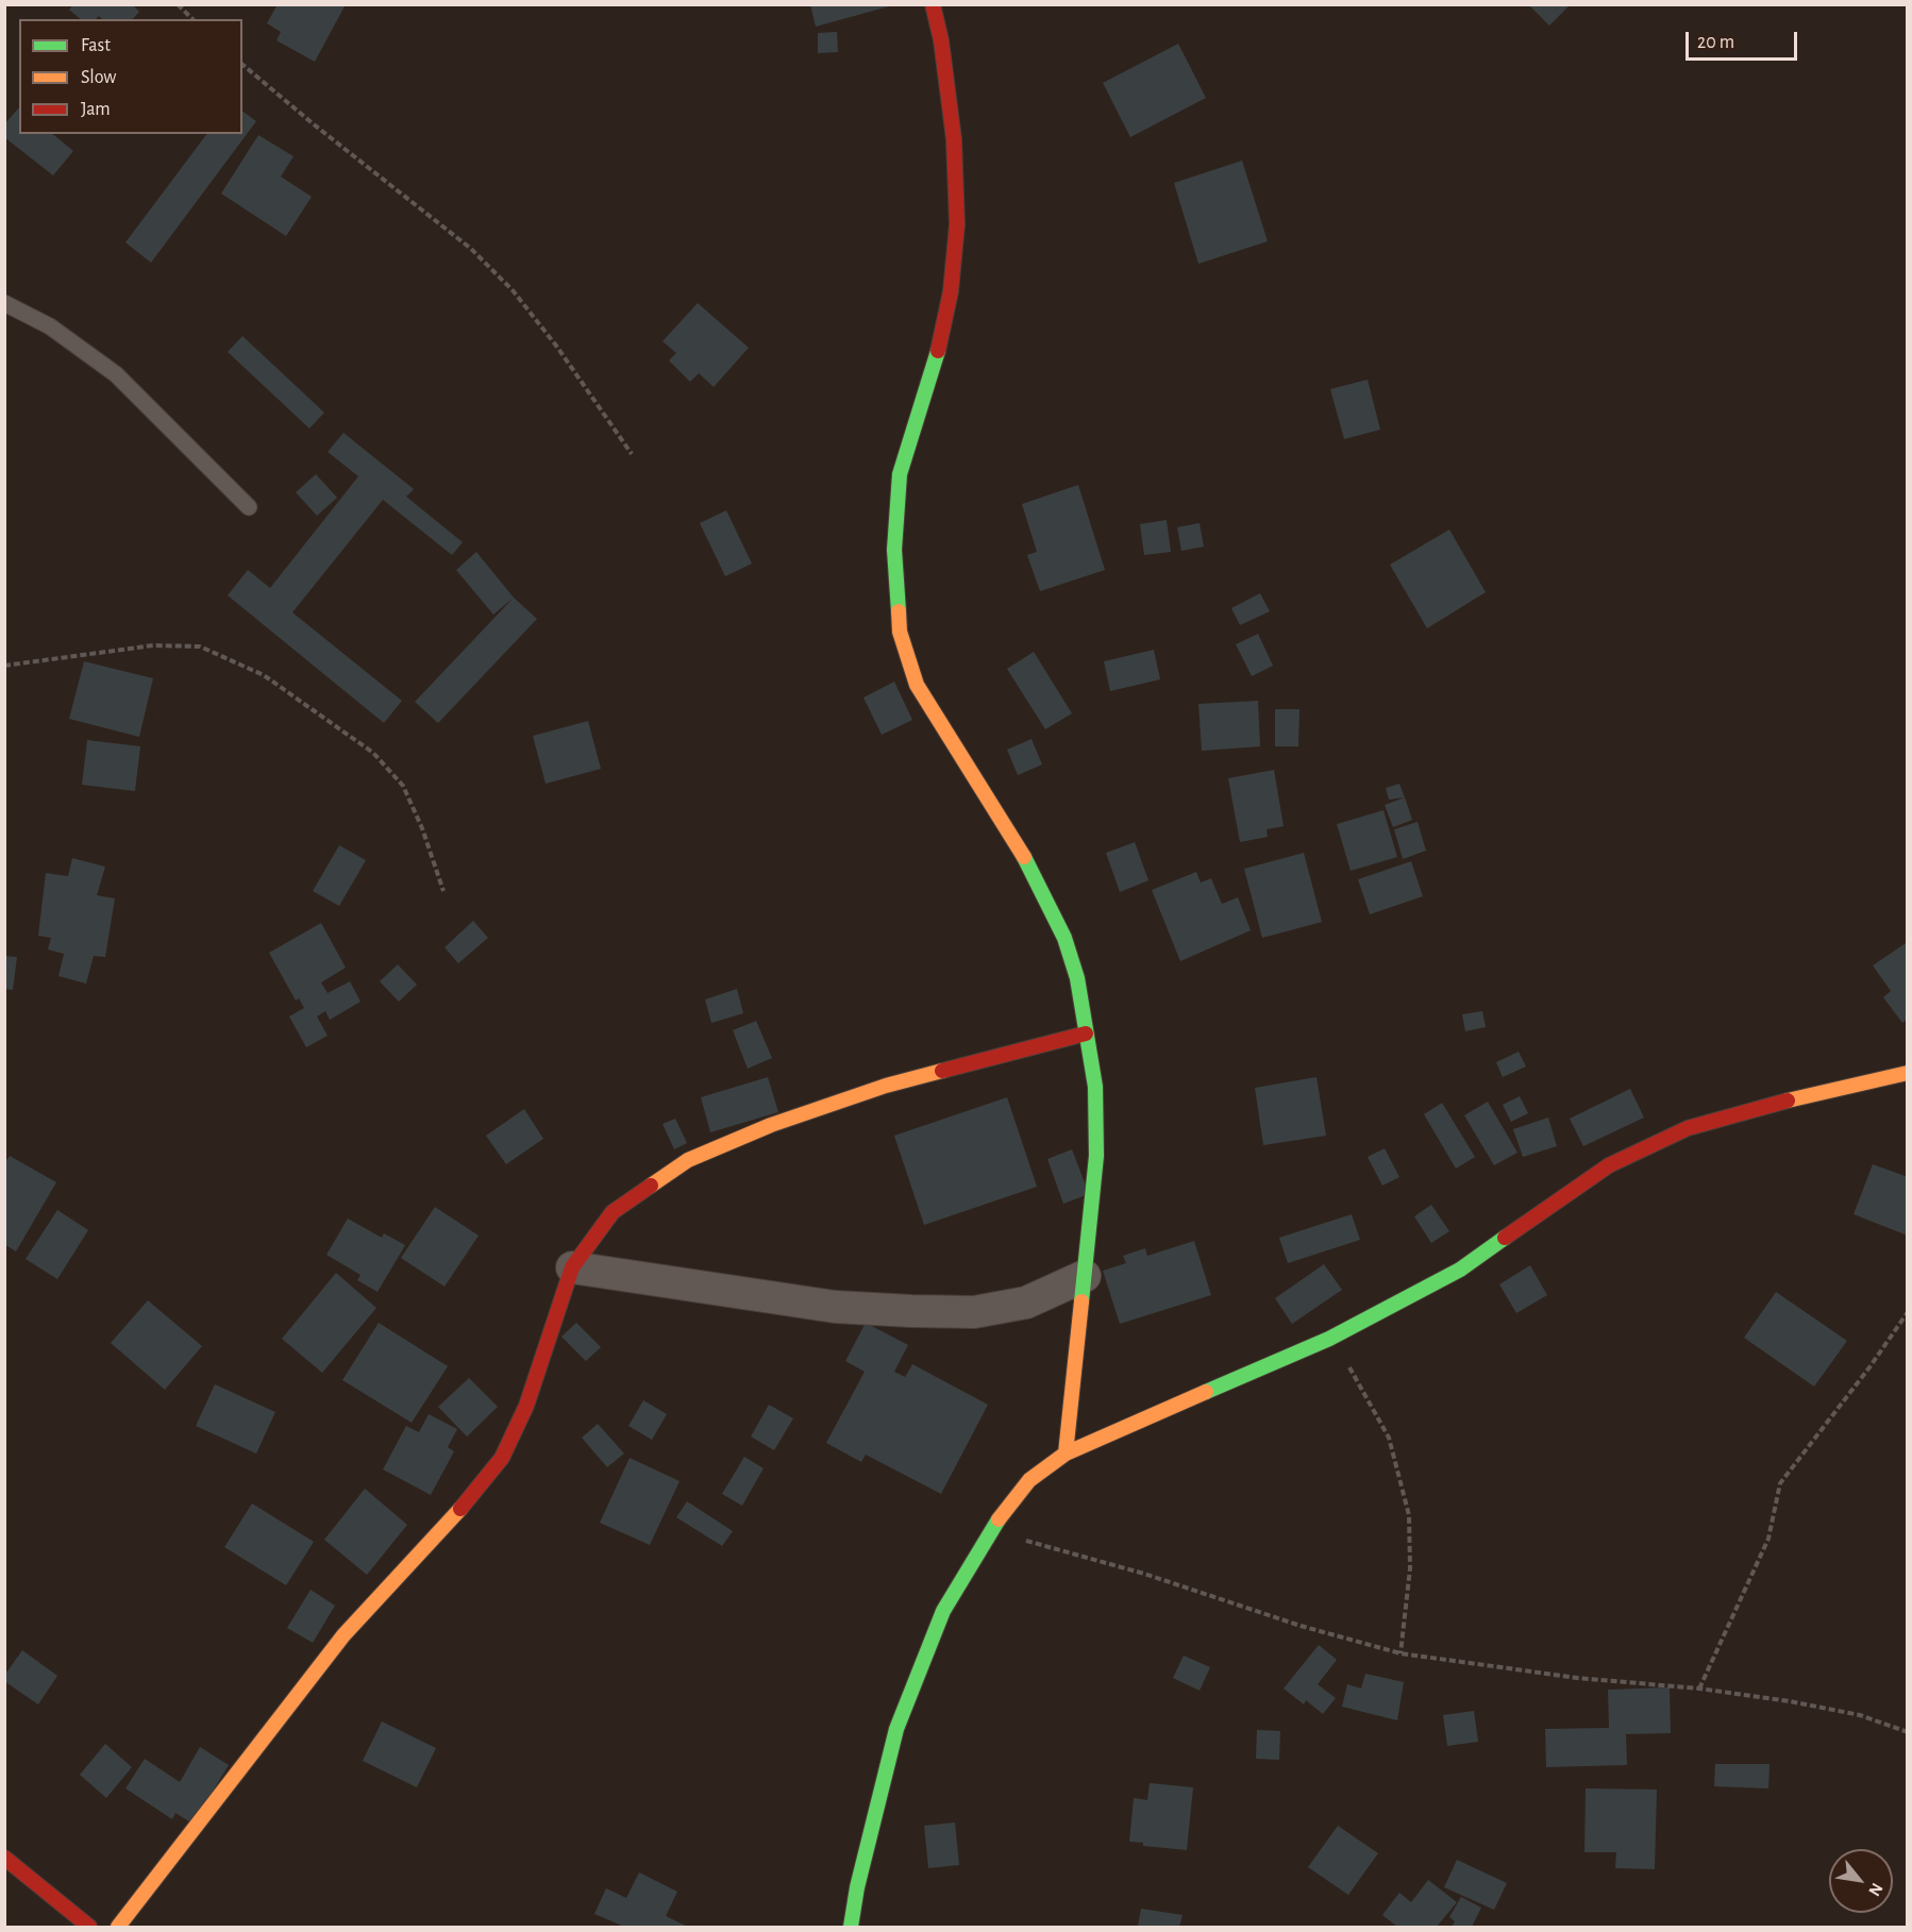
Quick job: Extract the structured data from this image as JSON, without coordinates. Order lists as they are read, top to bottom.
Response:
{
  "legend": ["Fast", "Slow", "Jam"],
  "scale_bar": "20 m",
  "north": "bottom right"
}
